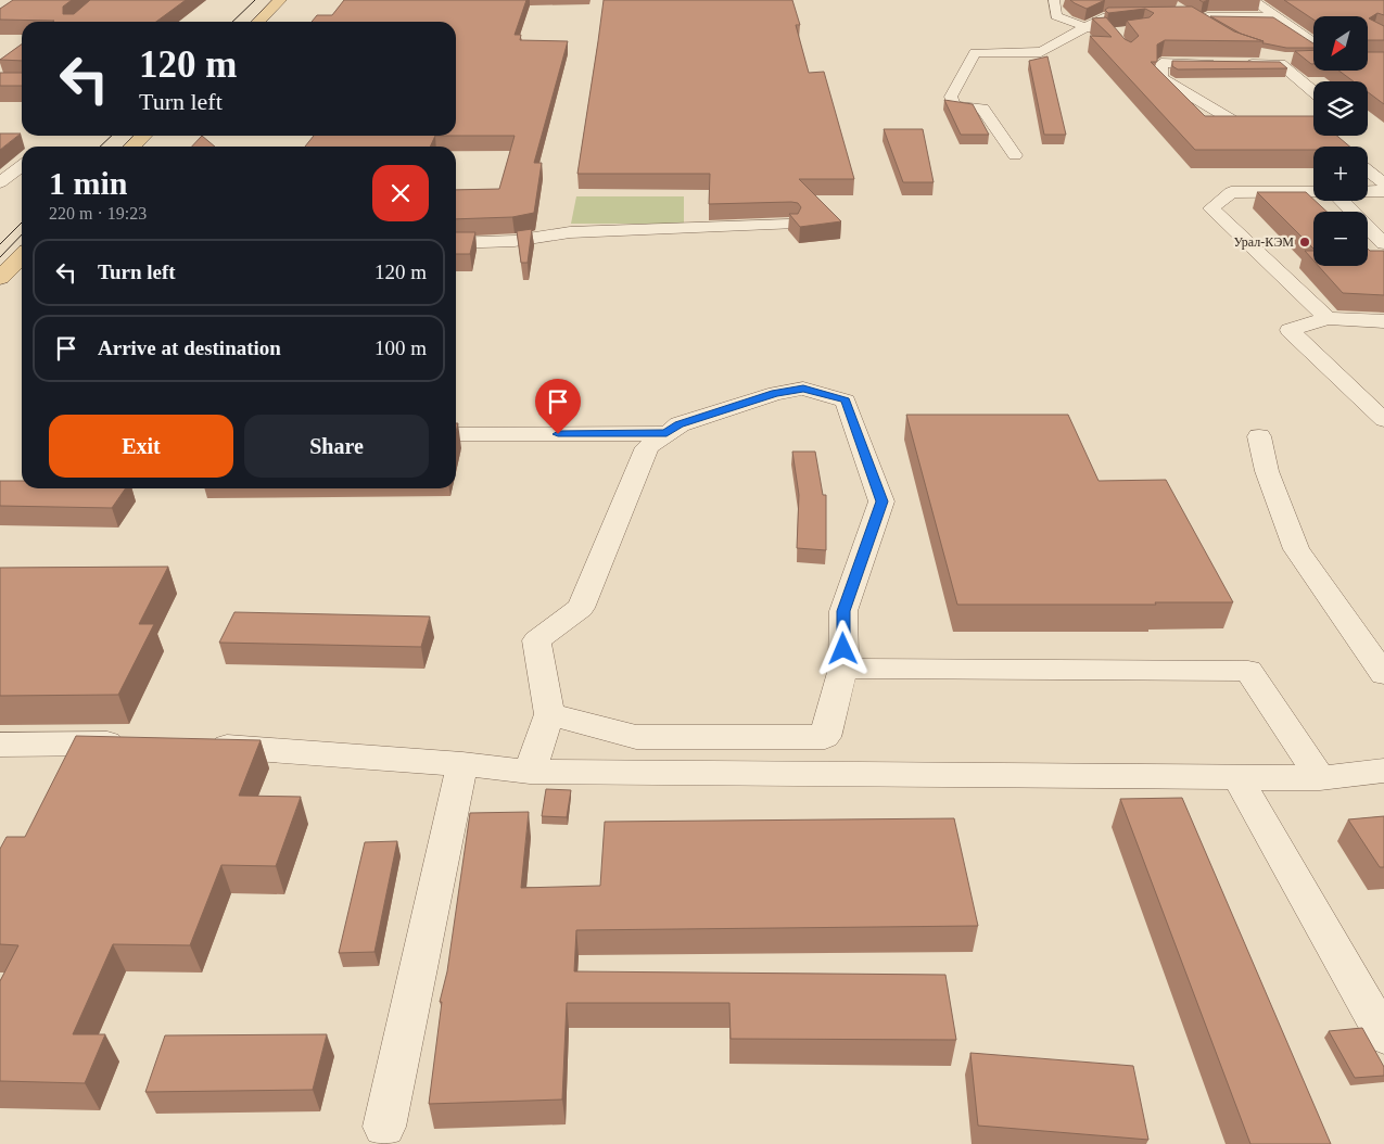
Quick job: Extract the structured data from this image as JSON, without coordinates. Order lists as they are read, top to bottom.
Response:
{
  "places": ["Урал-КЭМ"],
  "north": "bottom left",
  "page": {
    "map_buttons": ["+", "−"],
    "turn": ["120 m", "Turn left"],
    "heading": ["1 min", "220 m · 19:23"],
    "list": [
      {
        "name": "Turn left",
        "value": "120 m"
      },
      {
        "name": "Arrive at destination",
        "value": "100 m"
      }
    ],
    "buttons": ["Exit", "Share"]
  }
}
